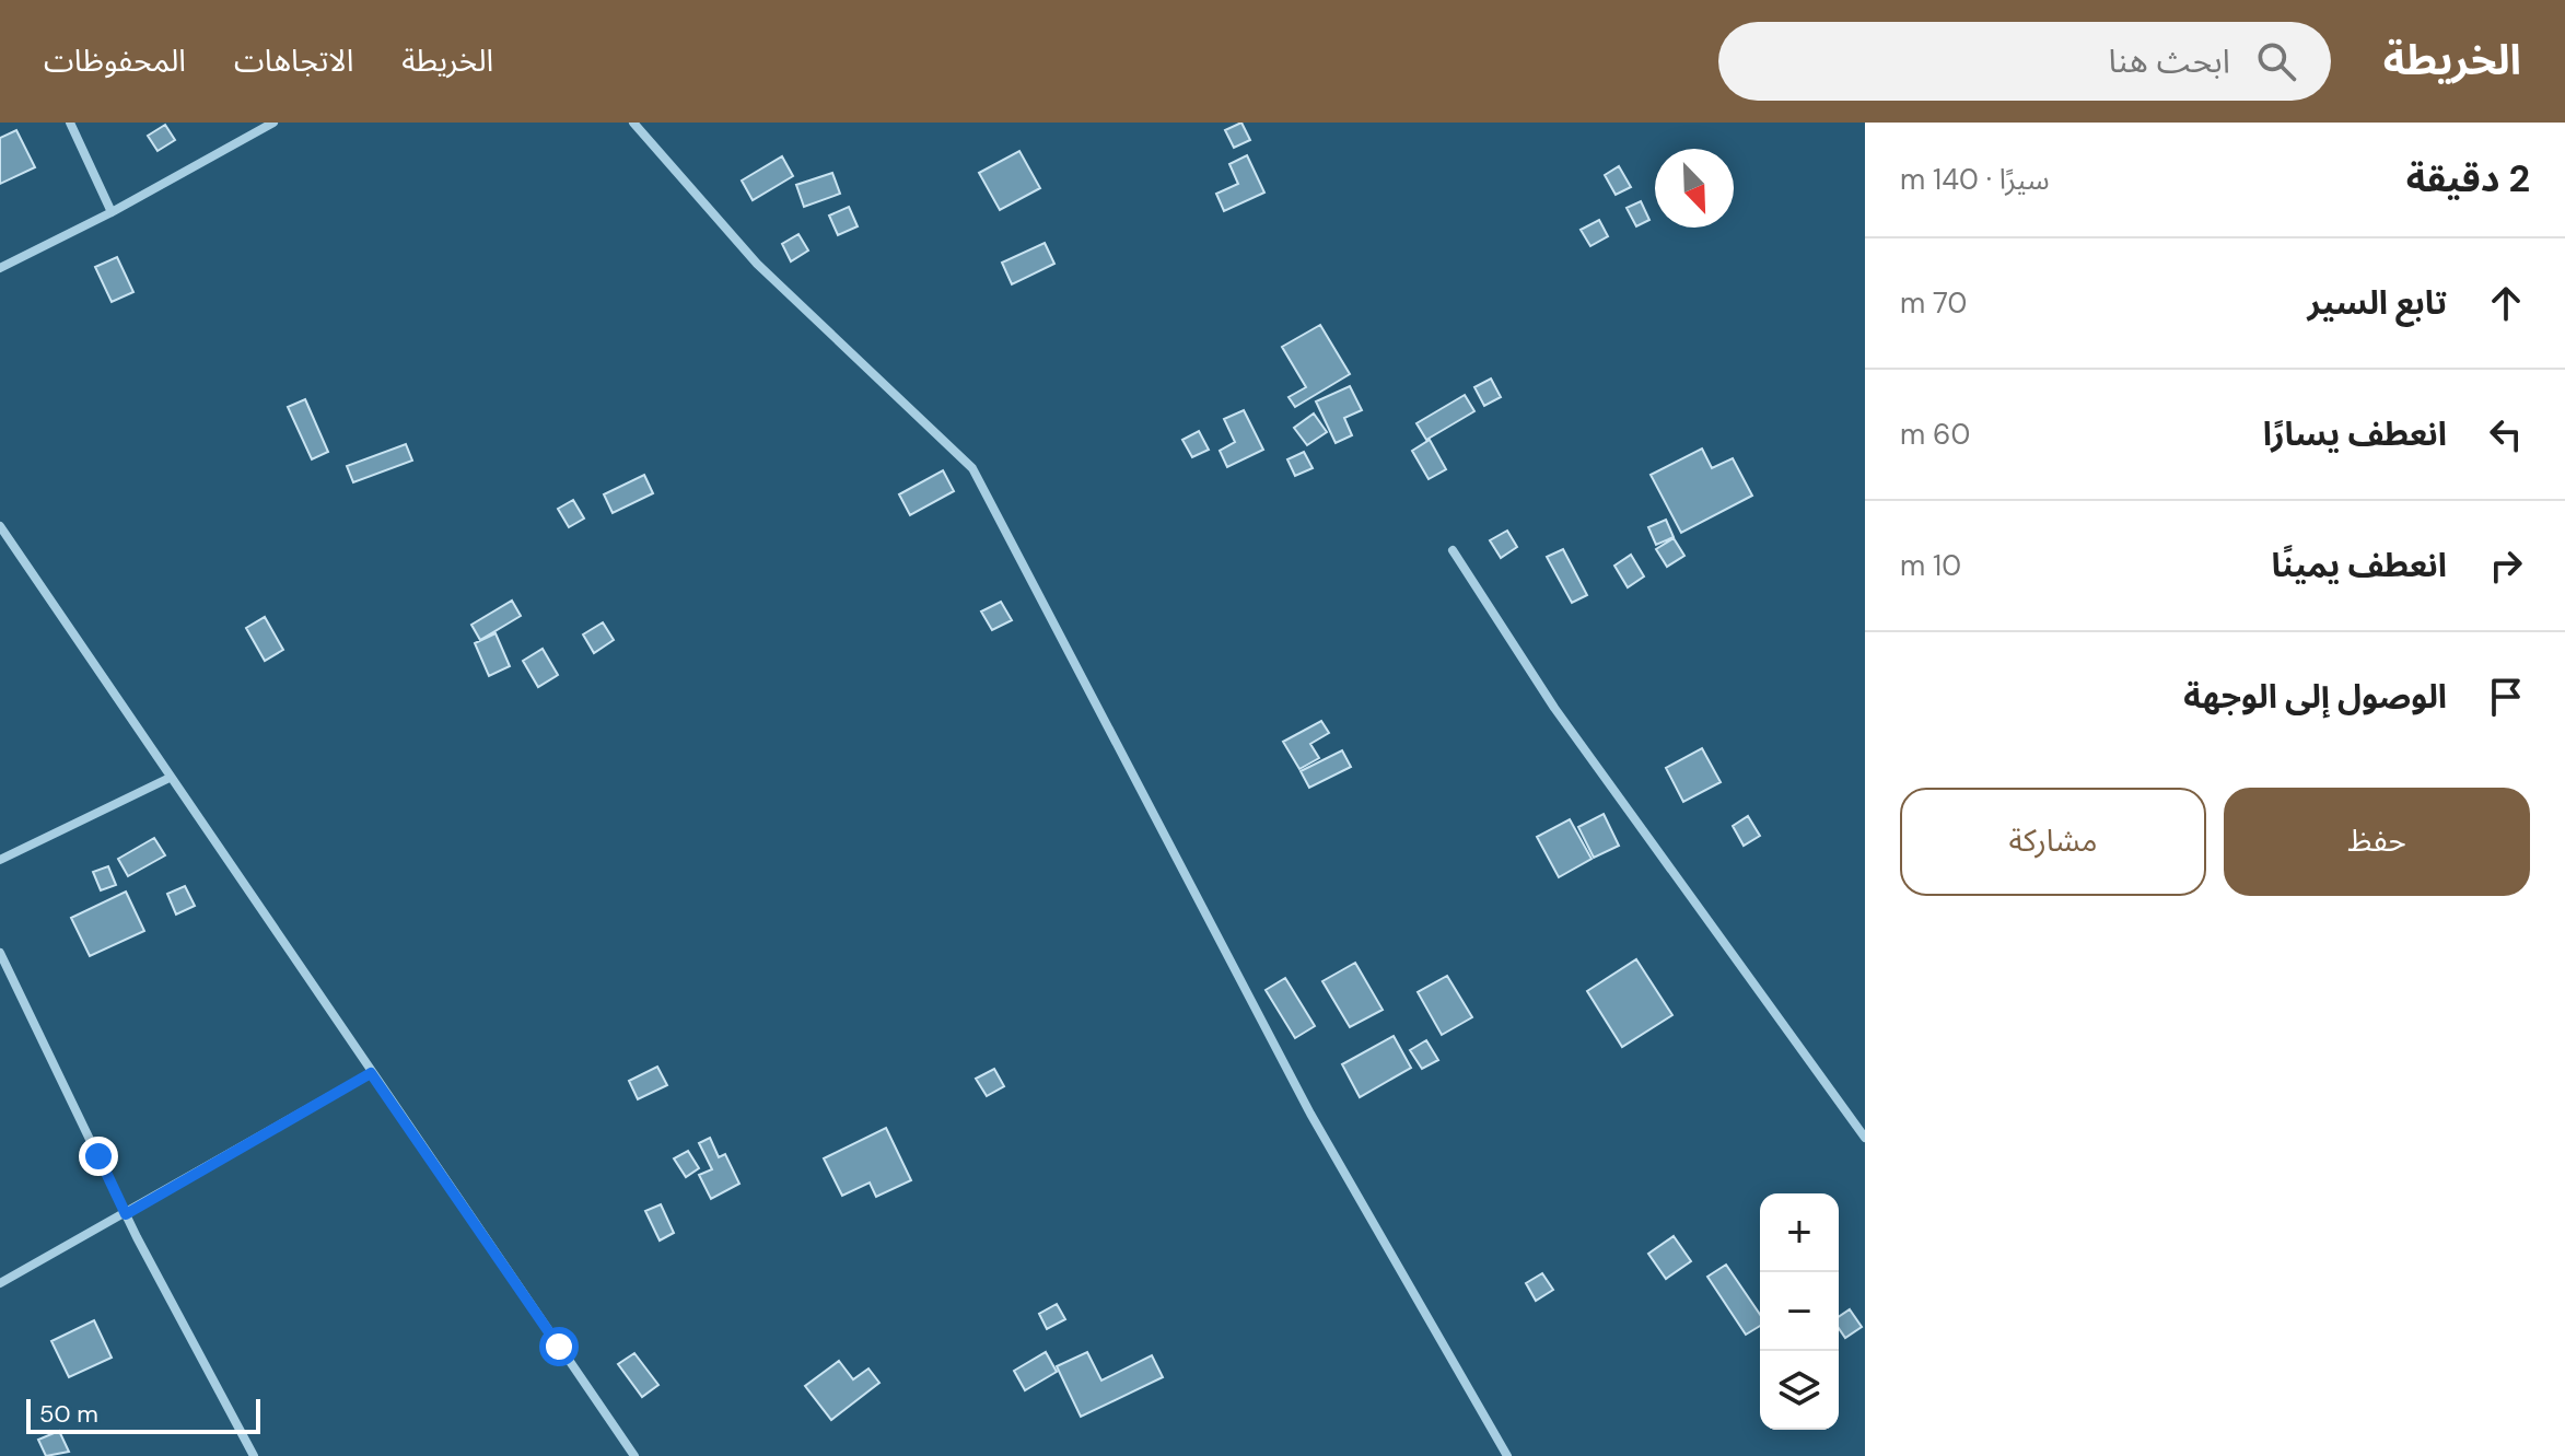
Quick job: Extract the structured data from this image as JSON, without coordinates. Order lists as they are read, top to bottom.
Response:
{
  "scale_bar": "50 m",
  "north": "bottom right",
  "page": {
    "header": "الخريطة",
    "search": "ابحث هنا",
    "nav": ["الخريطة", "الاتجاهات", "المحفوظات"],
    "heading": ["2 دقيقة", "سيرًا · 140 m"],
    "list": [
      ["تابع السير", "70 m"],
      ["انعطف يسارًا", "60 m"],
      ["انعطف يمينًا", "10 m"],
      "الوصول إلى الوجهة"
    ],
    "buttons": ["حفظ", "مشاركة"],
    "map_buttons": ["+", "−"],
    "scale": "50 m"
  }
}
